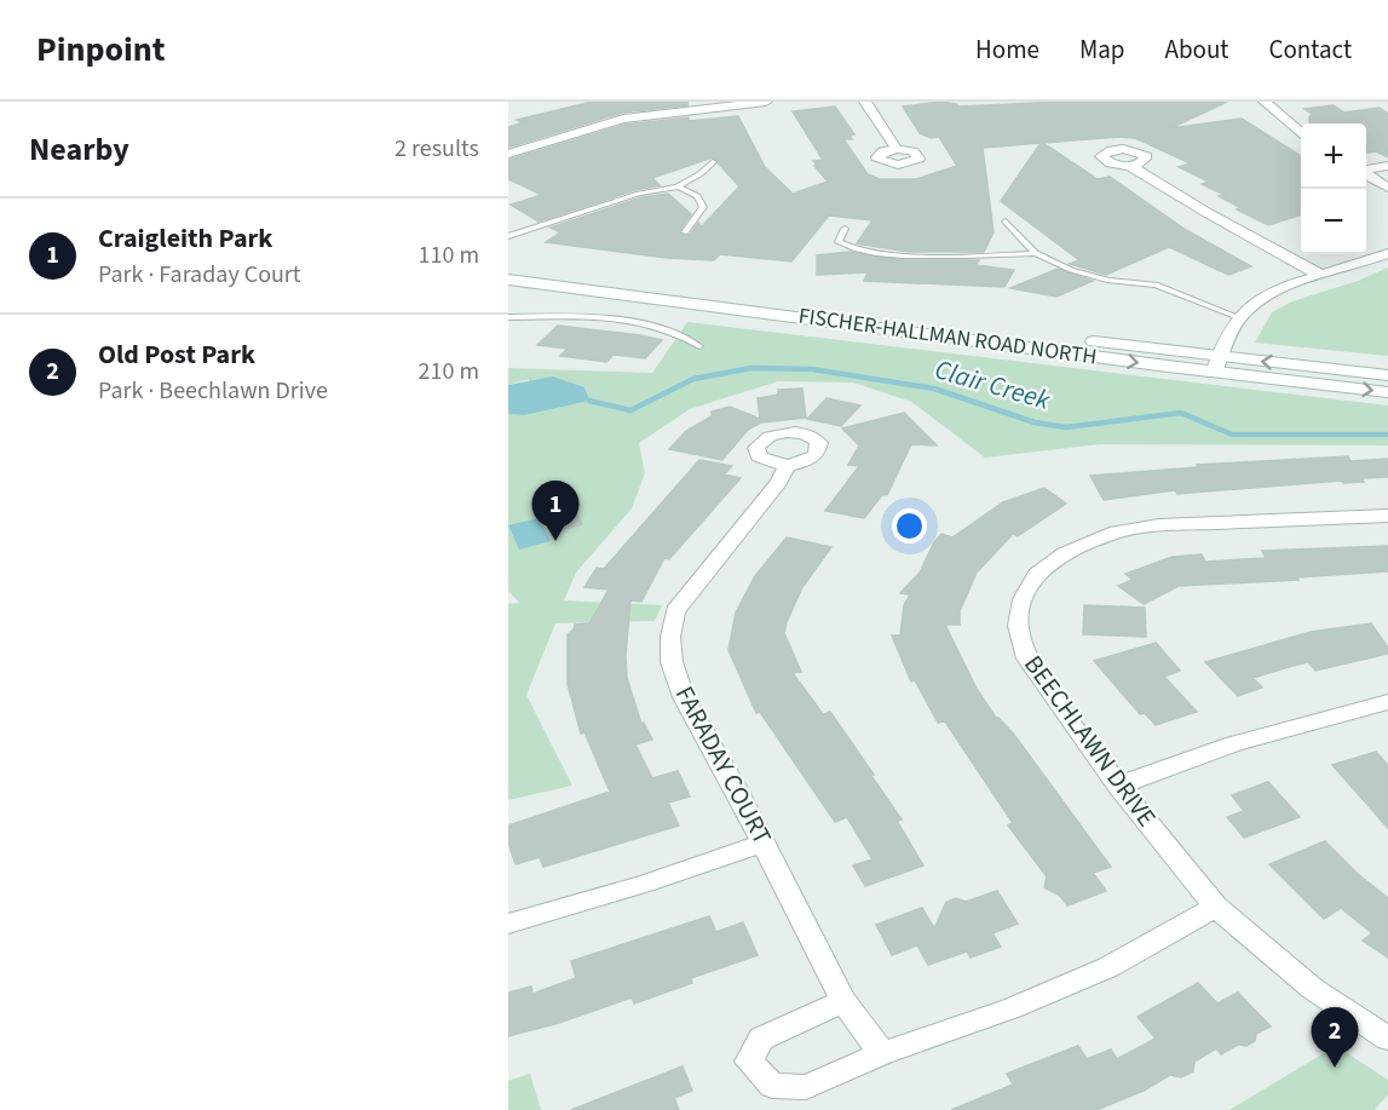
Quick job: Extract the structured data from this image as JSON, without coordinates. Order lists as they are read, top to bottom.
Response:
{
  "streets": {
    "main road": ["FISCHER-HALLMAN ROAD NORTH"],
    "street": ["BEECHLAWN DRIVE", "FARADAY COURT"]
  },
  "water": ["Clair Creek"],
  "page": {
    "header": "Pinpoint",
    "nav": [
      "Home",
      "Map",
      "About",
      "Contact"
    ],
    "heading": ["Nearby", "2 results"],
    "map_buttons": ["+", "−"],
    "list": [
      {
        "mark": "1",
        "name": "Craigleith Park",
        "note": "Park · Faraday Court",
        "value": "110 m"
      },
      {
        "mark": "2",
        "name": "Old Post Park",
        "note": "Park · Beechlawn Drive",
        "value": "210 m"
      }
    ],
    "pins": ["1", "2"]
  }
}
